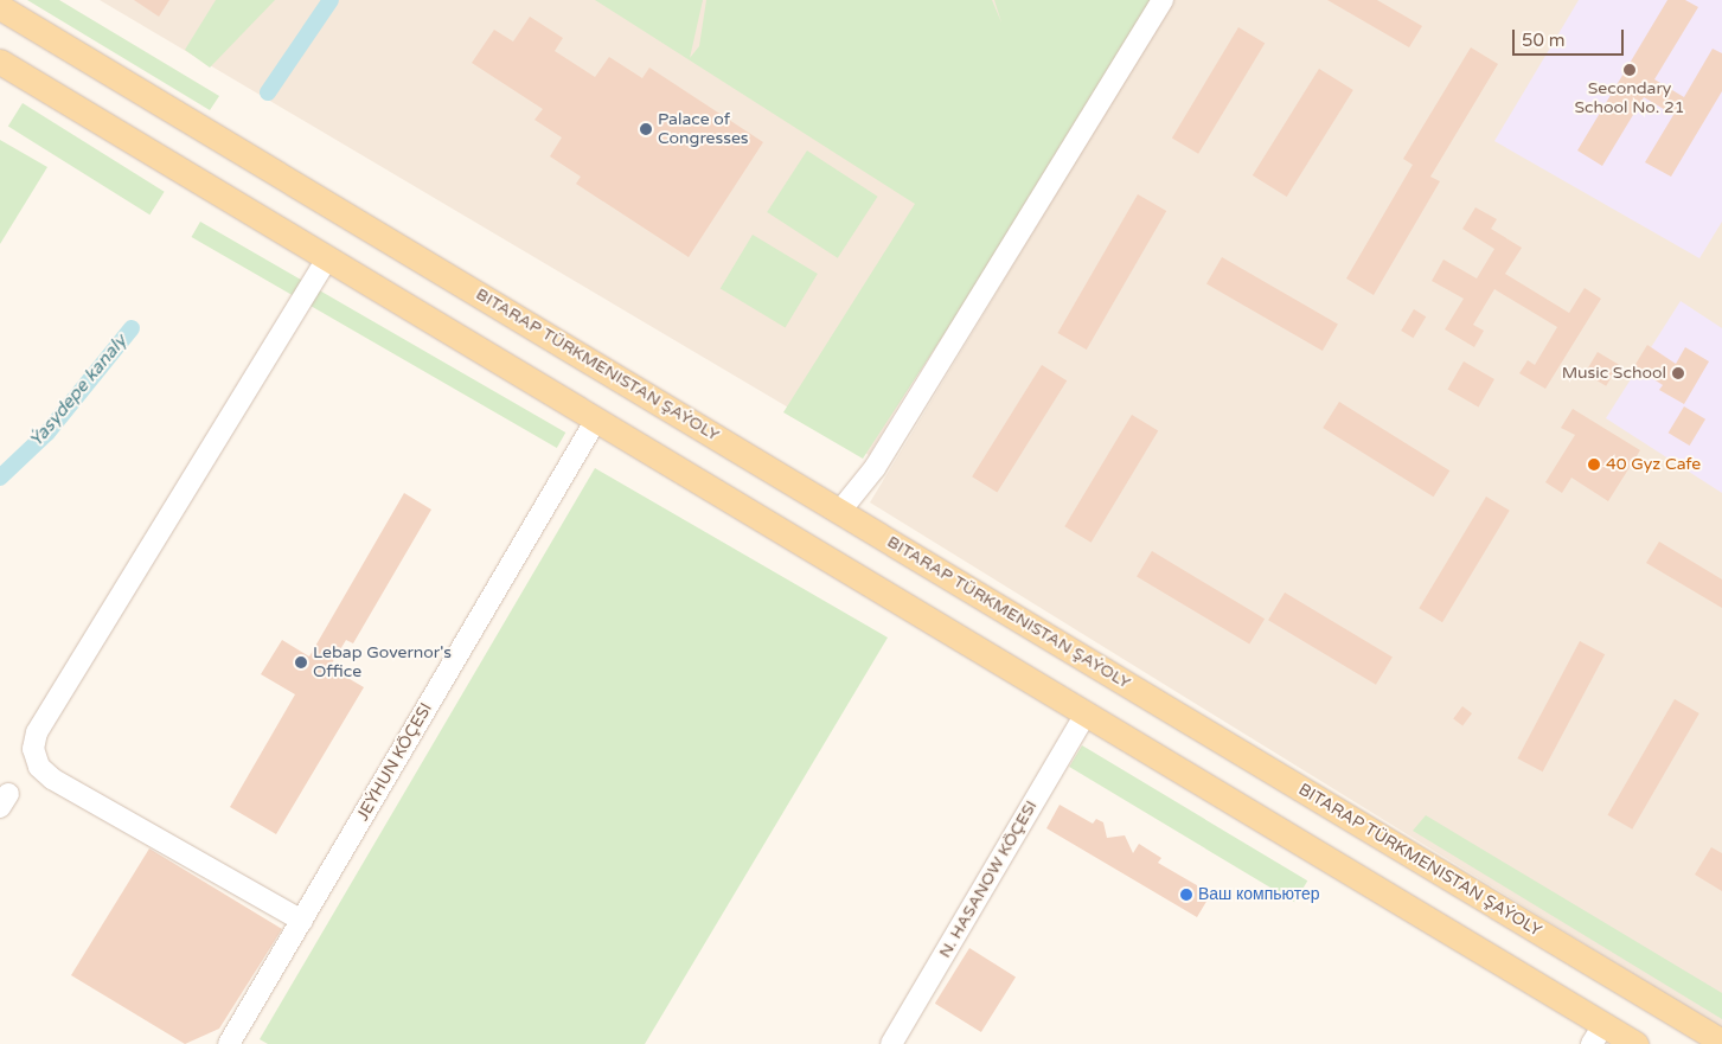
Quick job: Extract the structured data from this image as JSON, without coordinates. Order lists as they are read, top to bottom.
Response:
{
  "streets": {
    "main road": ["BITARAP TÜRKMENISTAN ŞAÝOLY"],
    "street": ["JEÝHUN KÖÇESI", "N. HASANOW KÖÇESI"]
  },
  "water": ["Ýasydepe kanaly"],
  "places": [
    "Secondary School No. 21",
    "Palace of Congresses",
    "Music School",
    "40 Gyz Cafe",
    "Lebap Governor's Office",
    "Ваш компьютер"
  ],
  "scale_bar": "50 m"
}
